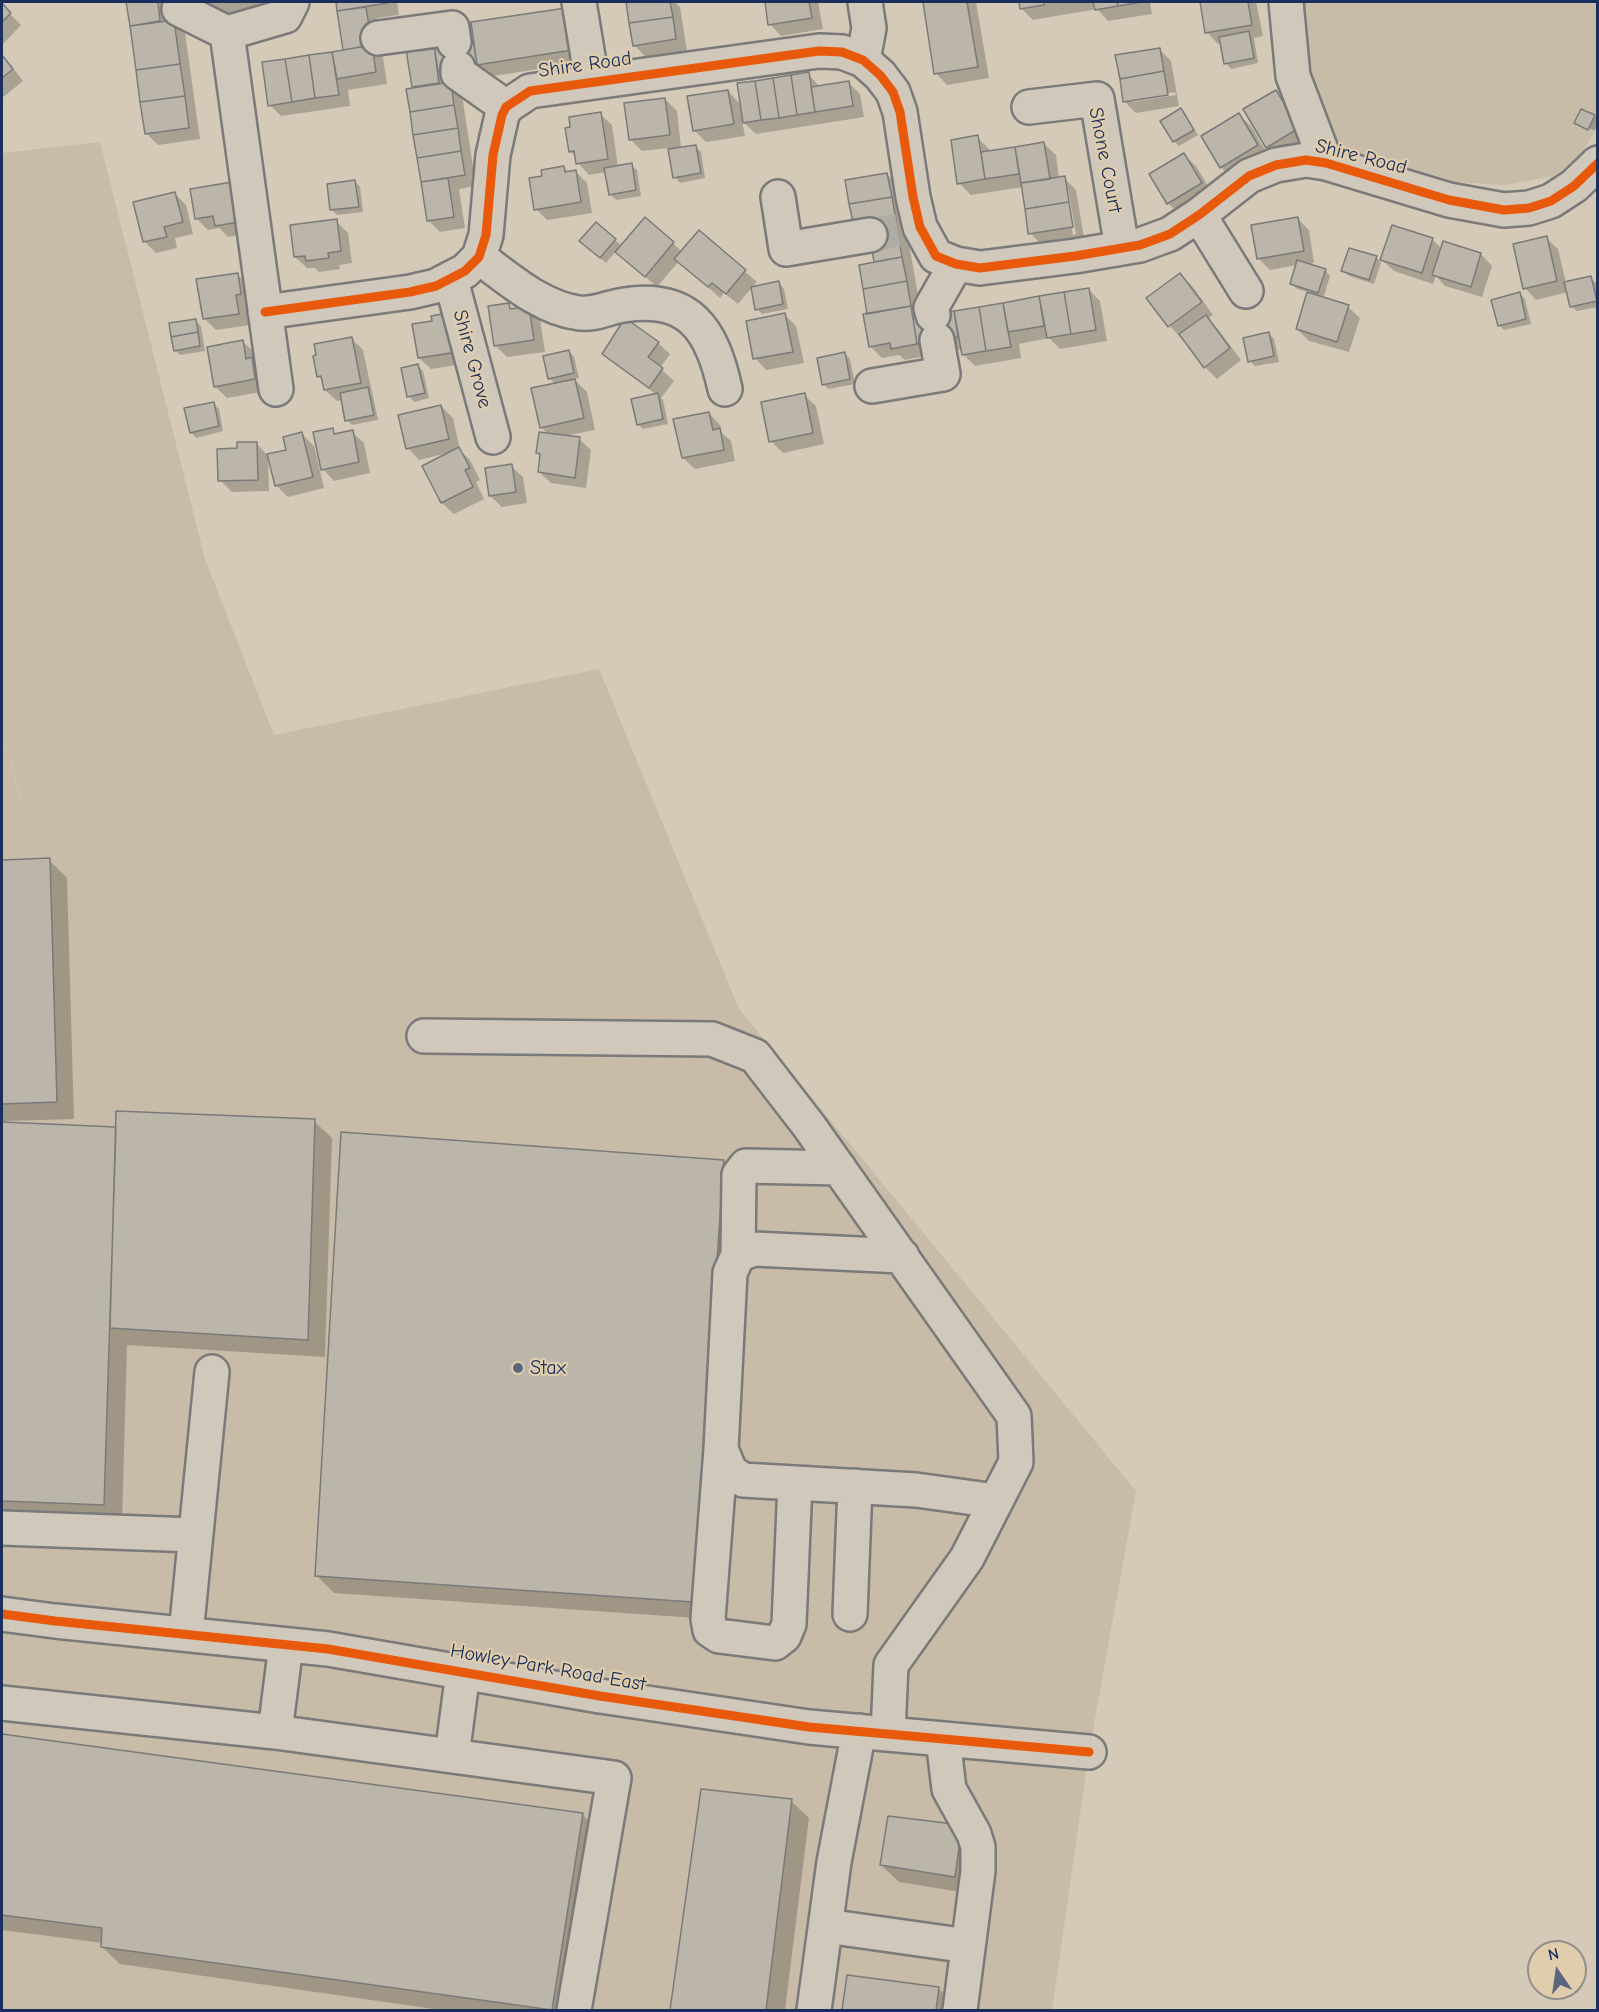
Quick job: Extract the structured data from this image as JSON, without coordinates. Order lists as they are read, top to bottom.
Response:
{
  "streets": {
    "street": [
      "Shire Road",
      "Shone Court",
      "Shire Grove",
      "Howley Park Road East"
    ]
  },
  "crossings": [
    ["Shire Road", "Shone Court"]
  ],
  "places": ["Stax"],
  "north": "top"
}
